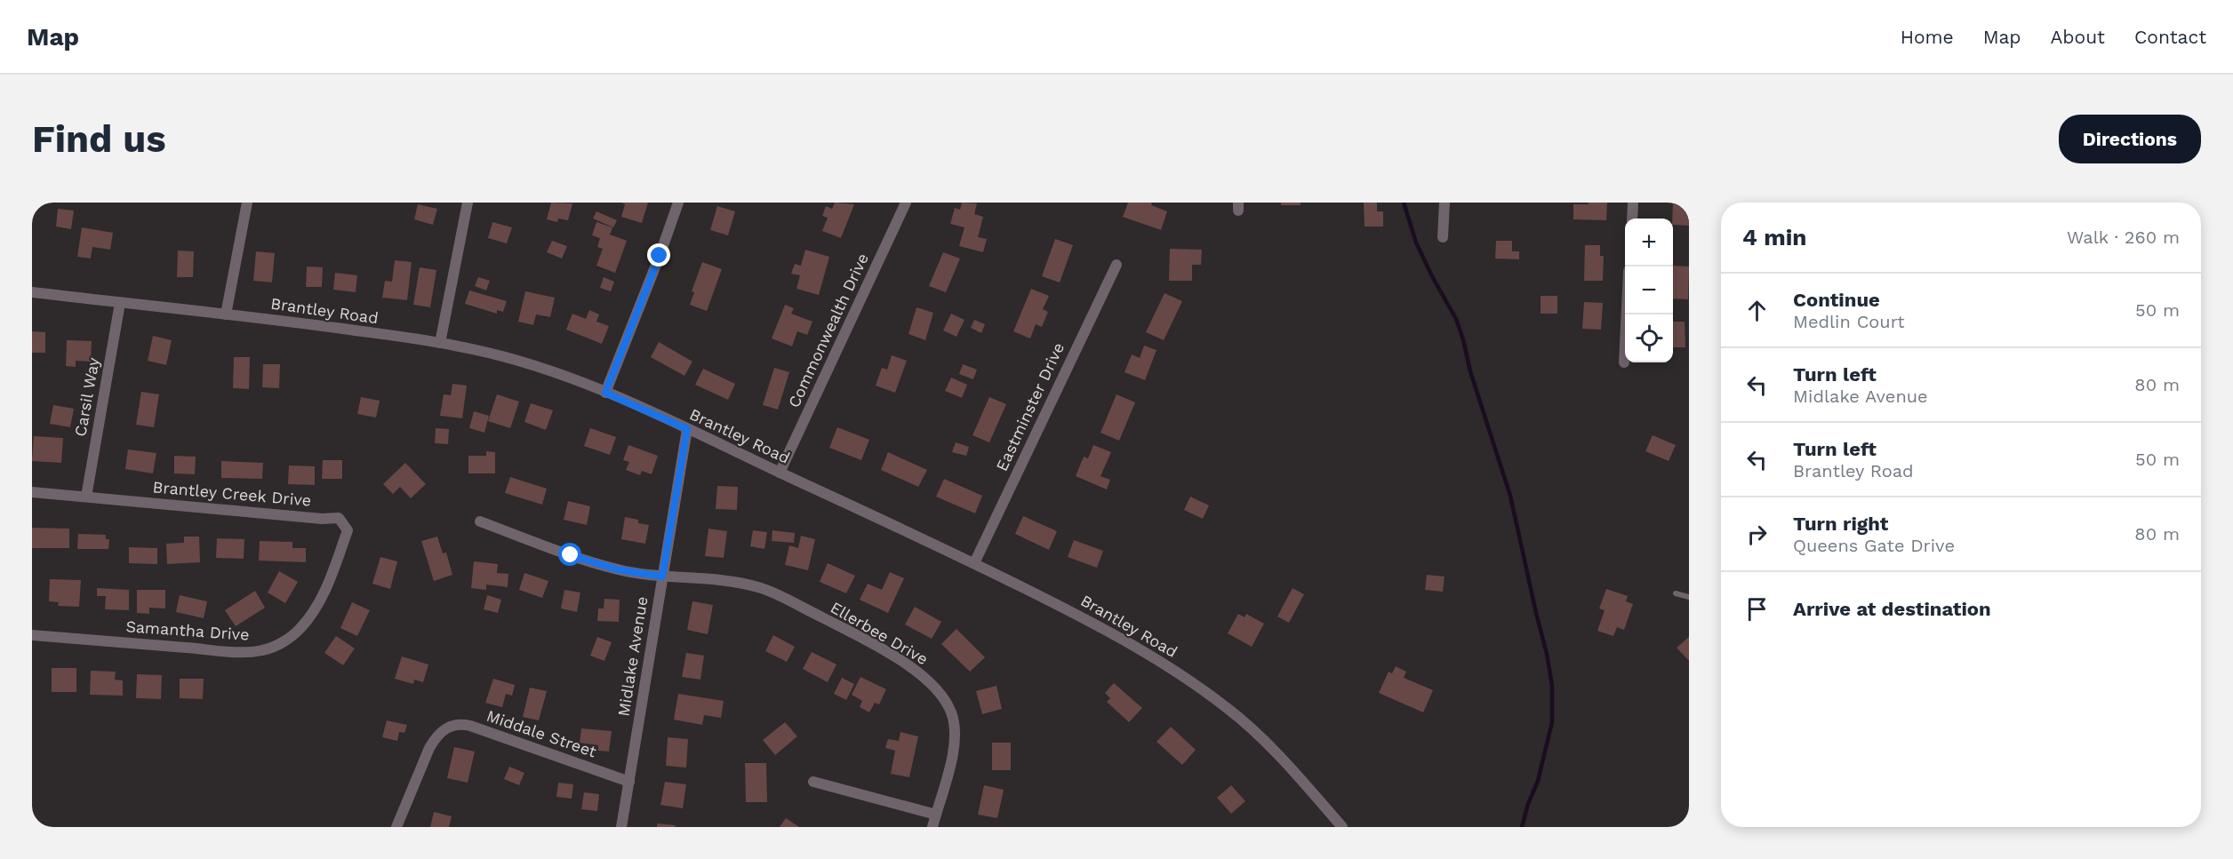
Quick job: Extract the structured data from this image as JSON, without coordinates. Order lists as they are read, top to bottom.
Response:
{
  "streets": {
    "street": [
      "Brantley Road",
      "Commonwealth Drive",
      "Carsil Way",
      "Eastminster Drive",
      "Brantley Creek Drive",
      "Samantha Drive",
      "Ellerbee Drive",
      "Midlake Avenue",
      "Middale Street"
    ]
  },
  "crossings": [
    ["Brantley Road", "Commonwealth Drive"],
    ["Brantley Road", "Carsil Way"],
    ["Brantley Road", "Eastminster Drive"],
    ["Brantley Road", "Midlake Avenue"],
    ["Carsil Way", "Brantley Creek Drive"],
    ["Brantley Creek Drive", "Samantha Drive"],
    ["Ellerbee Drive", "Midlake Avenue"],
    ["Midlake Avenue", "Middale Street"]
  ],
  "page": {
    "header": "Map",
    "nav": [
      "Home",
      "Map",
      "About",
      "Contact"
    ],
    "buttons": "Directions",
    "title": "Find us",
    "heading": ["4 min", "Walk · 260 m"],
    "map_buttons": ["+", "−"],
    "list": [
      ["Continue", "Medlin Court", "50 m"],
      ["Turn left", "Midlake Avenue", "80 m"],
      ["Turn left", "Brantley Road", "50 m"],
      ["Turn right", "Queens Gate Drive", "80 m"],
      "Arrive at destination"
    ]
  }
}
